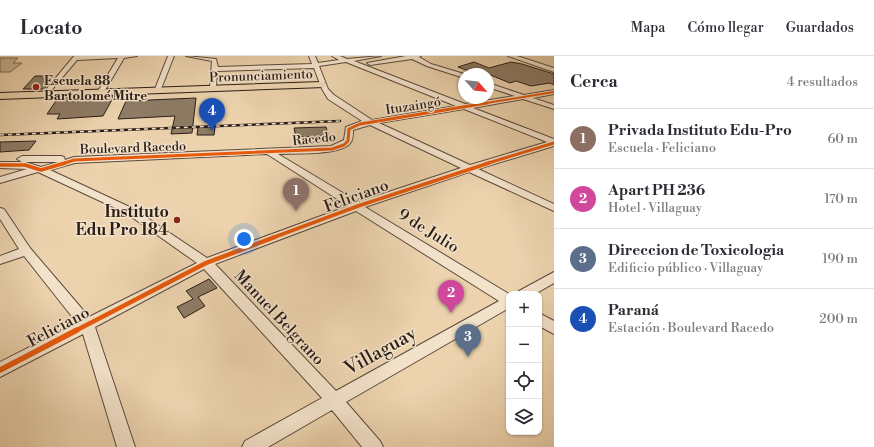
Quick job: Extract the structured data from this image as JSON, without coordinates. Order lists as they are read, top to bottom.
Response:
{
  "streets": {
    "main road": ["Pronunciamiento"],
    "street": [
      "Ituzaingó",
      "Racedo",
      "Boulevard Racedo",
      "Feliciano",
      "9 de Julio",
      "Manuel Belgrano",
      "Villaguay"
    ]
  },
  "crossings": [
    ["Ituzaingó", "Racedo"],
    ["Racedo", "Boulevard Racedo"],
    ["Racedo", "9 de Julio"],
    ["Boulevard Racedo", "9 de Julio"],
    ["Boulevard Racedo", "Manuel Belgrano"],
    ["Feliciano", "9 de Julio"],
    ["Feliciano", "Manuel Belgrano"],
    ["Manuel Belgrano", "Villaguay"]
  ],
  "places": ["Escuela 88 Bartolomé Mitre", "Instituto Edu Pro 184"],
  "north": "bottom right",
  "page": {
    "header": "Locato",
    "nav": ["Mapa", "Cómo llegar", "Guardados"],
    "heading": ["Cerca", "4 resultados"],
    "pins": [
      "4",
      "1",
      "2",
      "3"
    ],
    "list": [
      {
        "mark": "1",
        "name": "Privada Instituto Edu-Pro",
        "note": "Escuela · Feliciano",
        "value": "60 m"
      },
      {
        "mark": "2",
        "name": "Apart PH 236",
        "note": "Hotel · Villaguay",
        "value": "170 m"
      },
      {
        "mark": "3",
        "name": "Direccion de Toxicologia",
        "note": "Edificio público · Villaguay",
        "value": "190 m"
      },
      {
        "mark": "4",
        "name": "Paraná",
        "note": "Estación · Boulevard Racedo",
        "value": "200 m"
      }
    ],
    "map_buttons": ["+", "−"]
  }
}
